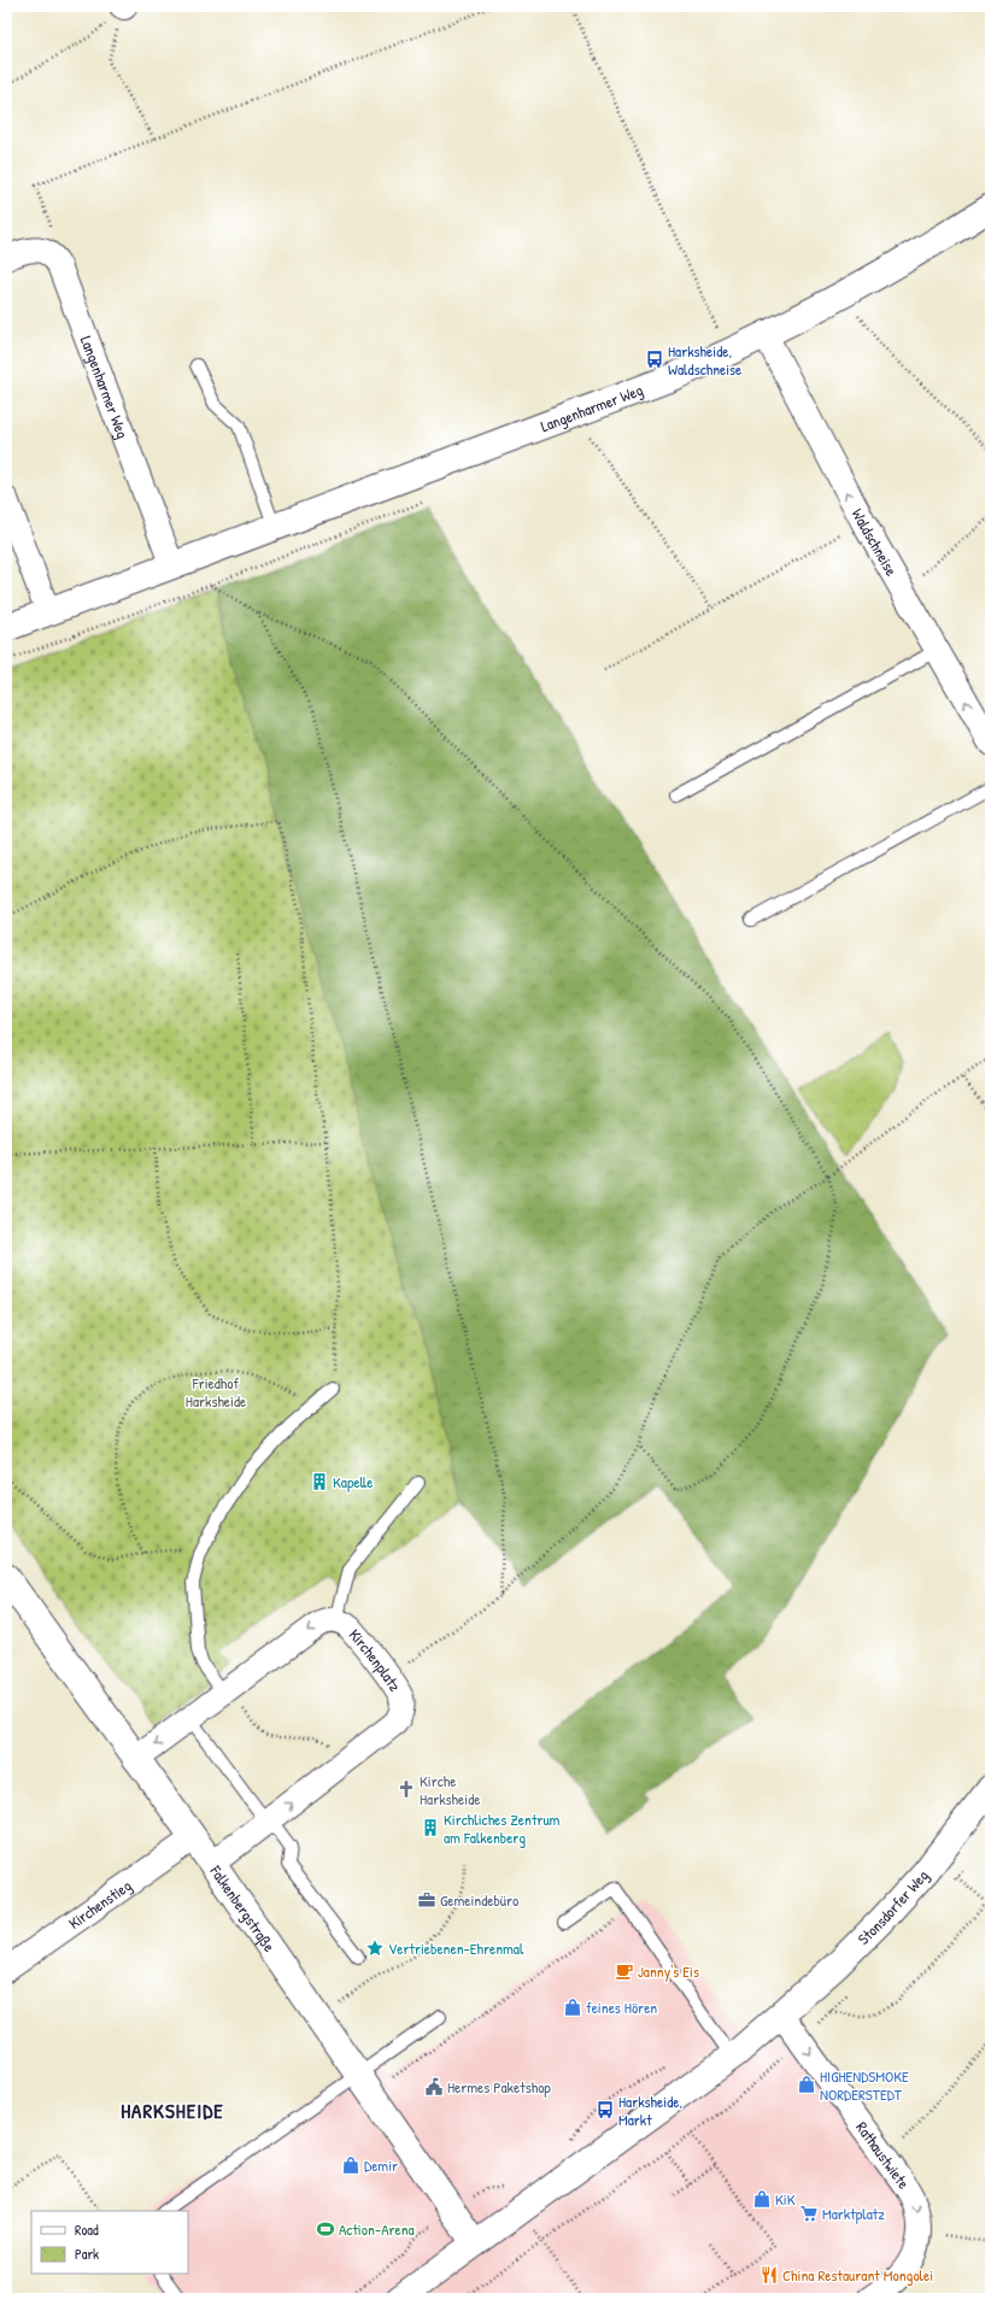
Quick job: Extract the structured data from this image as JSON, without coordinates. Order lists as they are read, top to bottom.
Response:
{
  "streets": {
    "main road": ["Langenharmer Weg", "Stonsdorfer Weg", "Falkenbergstraße"],
    "street": [
      "Waldschneise",
      "Kirchenplatz",
      "Kirchenstieg",
      "Rathaustwiete"
    ]
  },
  "crossings": [
    ["Langenharmer Weg", "Waldschneise"],
    ["Kirchenplatz", "Falkenbergstraße"],
    ["Kirchenstieg", "Falkenbergstraße"],
    ["Stonsdorfer Weg", "Rathaustwiete"]
  ],
  "one_way": ["Waldschneise", "Rathaustwiete"],
  "districts": ["HARKSHEIDE"],
  "parks": ["Friedhof Harksheide"],
  "places": {
    "bus stop": ["Harksheide, Waldschneise", "Harksheide, Markt"],
    "building": ["Kapelle", "Kirchliches Zentrum am Falkenberg"],
    "church": ["Kirche Harksheide"],
    "office": ["Gemeindebüro"],
    "place": ["Vertriebenen-Ehrenmal"],
    "cafe": ["Janny's Eis"],
    "shop": [
      "feines Hören",
      "HIGHENDSMOKE NORDERSTEDT",
      "Demir",
      "KiK"
    ],
    "public building": ["Hermes Paketshop"],
    "supermarket": ["Marktplatz"],
    "sports": ["Action-Arena"],
    "restaurant": ["China Restaurant Mongolei"]
  },
  "legend": ["Road", "Park"]
}
